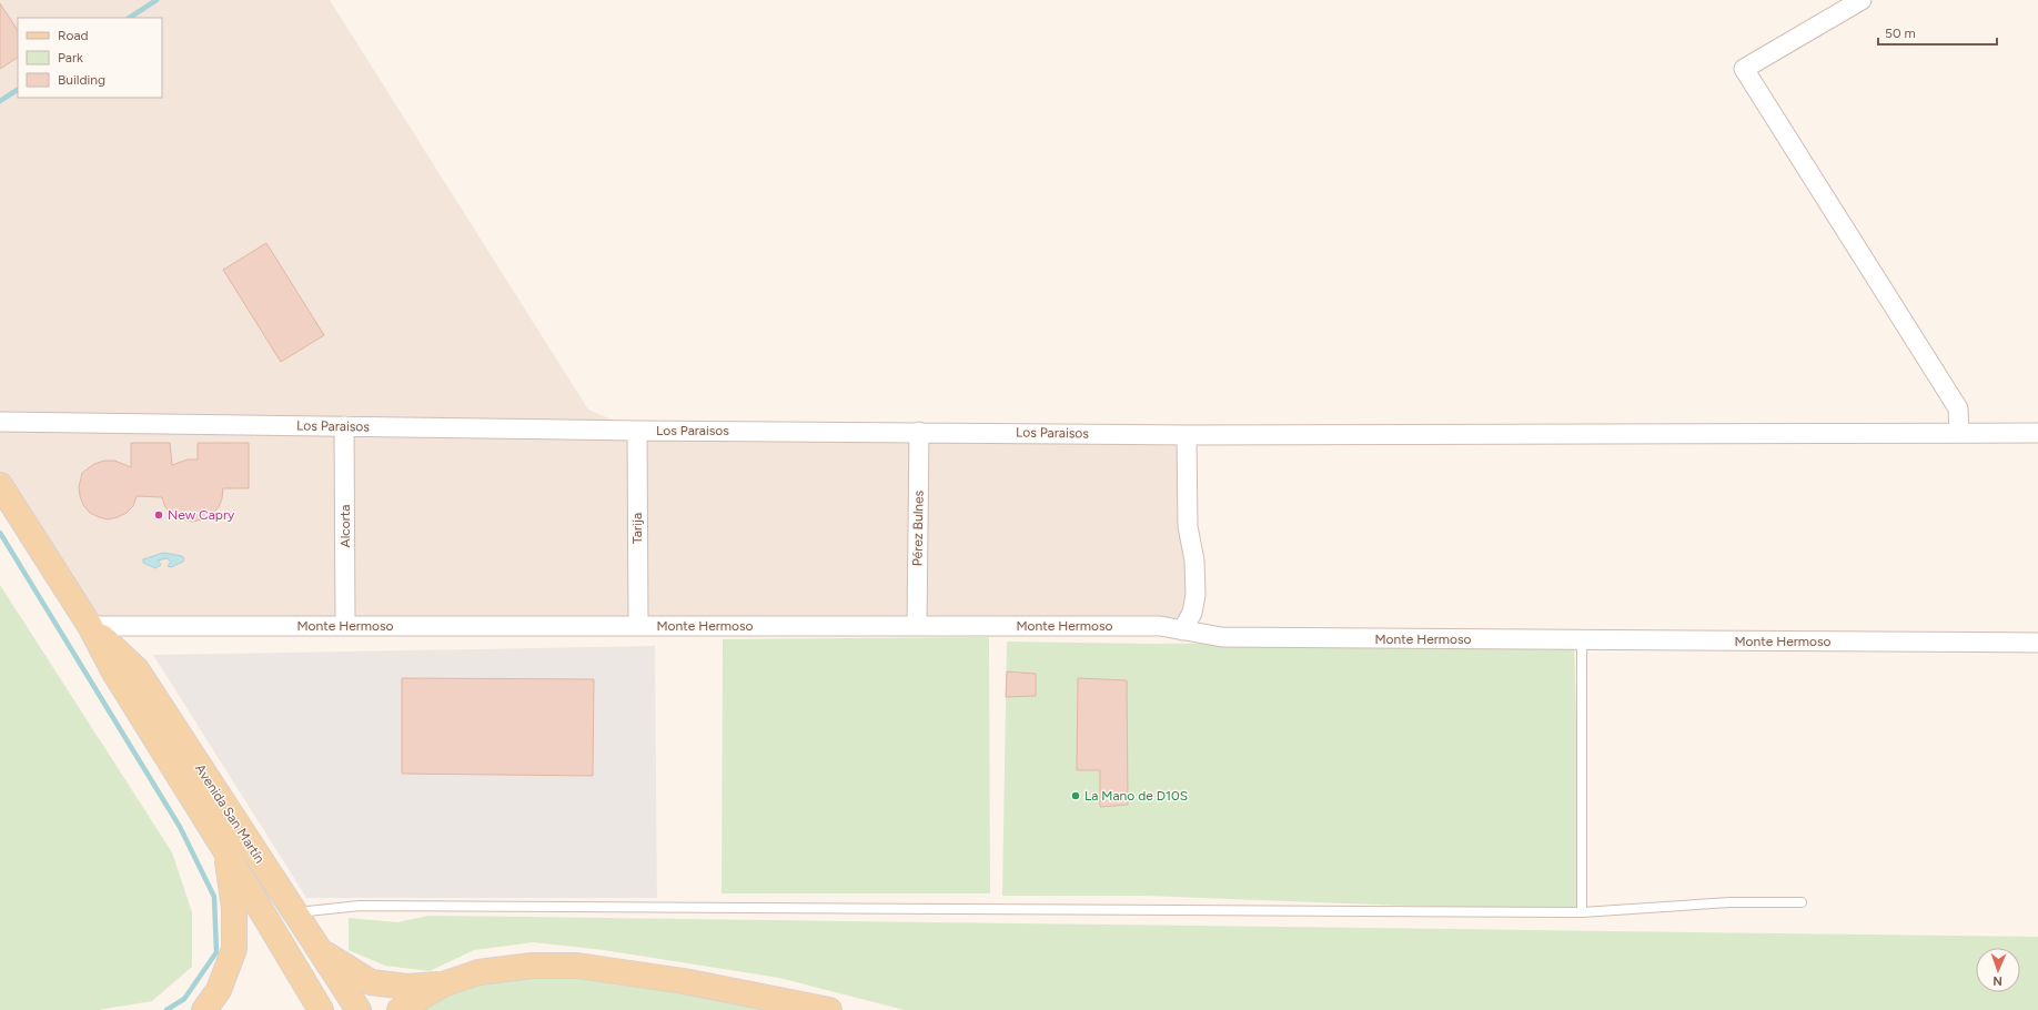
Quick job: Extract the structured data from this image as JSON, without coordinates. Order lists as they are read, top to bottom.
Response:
{
  "streets": {
    "main road": ["Avenida San Martín"],
    "street": [
      "Los Paraisos",
      "Alcorta",
      "Tarija",
      "Pérez Bulnes",
      "Monte Hermoso"
    ]
  },
  "crossings": [
    ["Los Paraisos", "Alcorta"],
    ["Los Paraisos", "Tarija"],
    ["Los Paraisos", "Pérez Bulnes"],
    ["Alcorta", "Monte Hermoso"],
    ["Tarija", "Monte Hermoso"],
    ["Pérez Bulnes", "Monte Hermoso"],
    ["Monte Hermoso", "Avenida San Martín"]
  ],
  "places": ["New Capry", "La Mano de D10S"],
  "legend": ["Road", "Park", "Building"],
  "scale_bar": "50 m",
  "north": "bottom"
}
